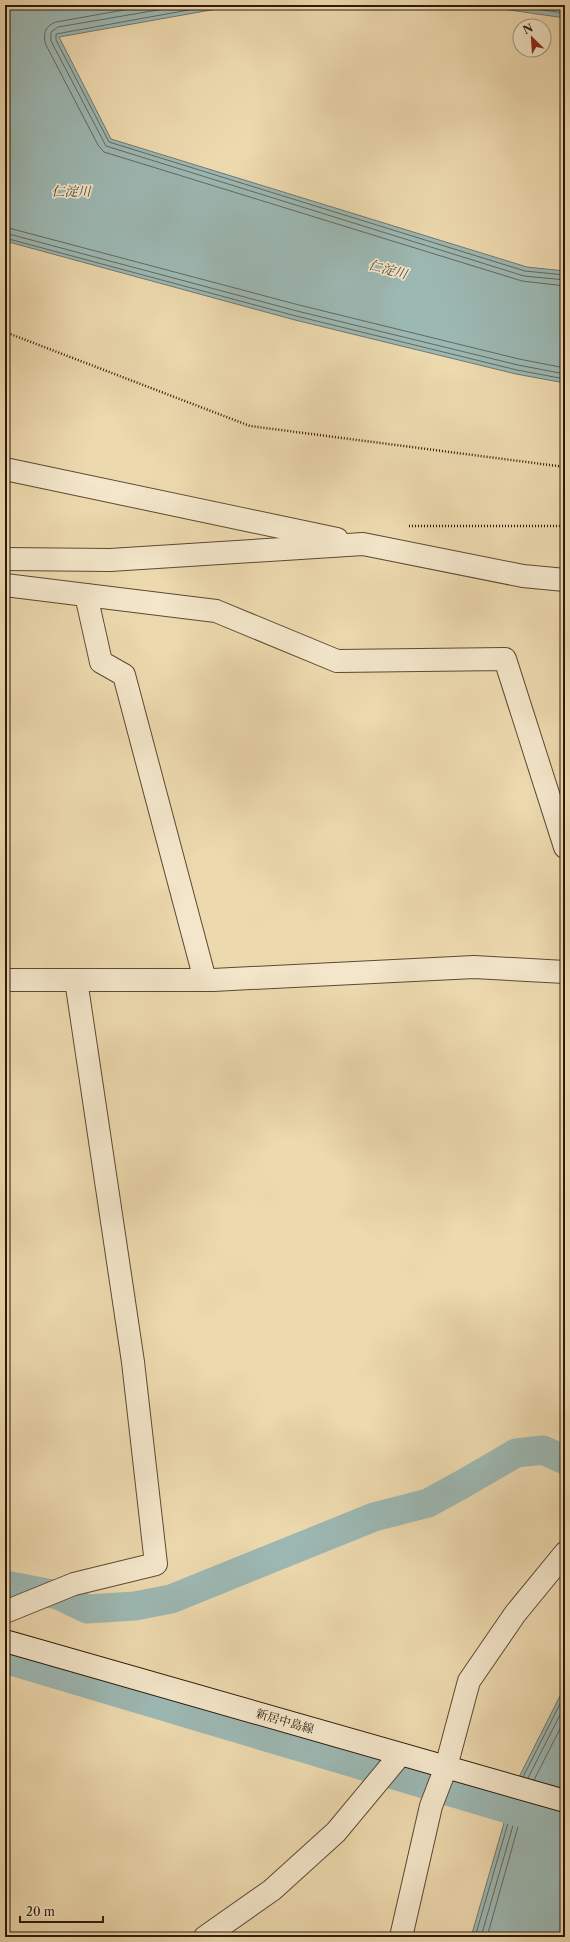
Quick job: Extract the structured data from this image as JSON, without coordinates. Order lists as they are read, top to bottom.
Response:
{
  "streets": {
    "street": ["新居中島線"]
  },
  "water": ["仁淀川"],
  "scale_bar": "20 m",
  "north": "top left"
}
